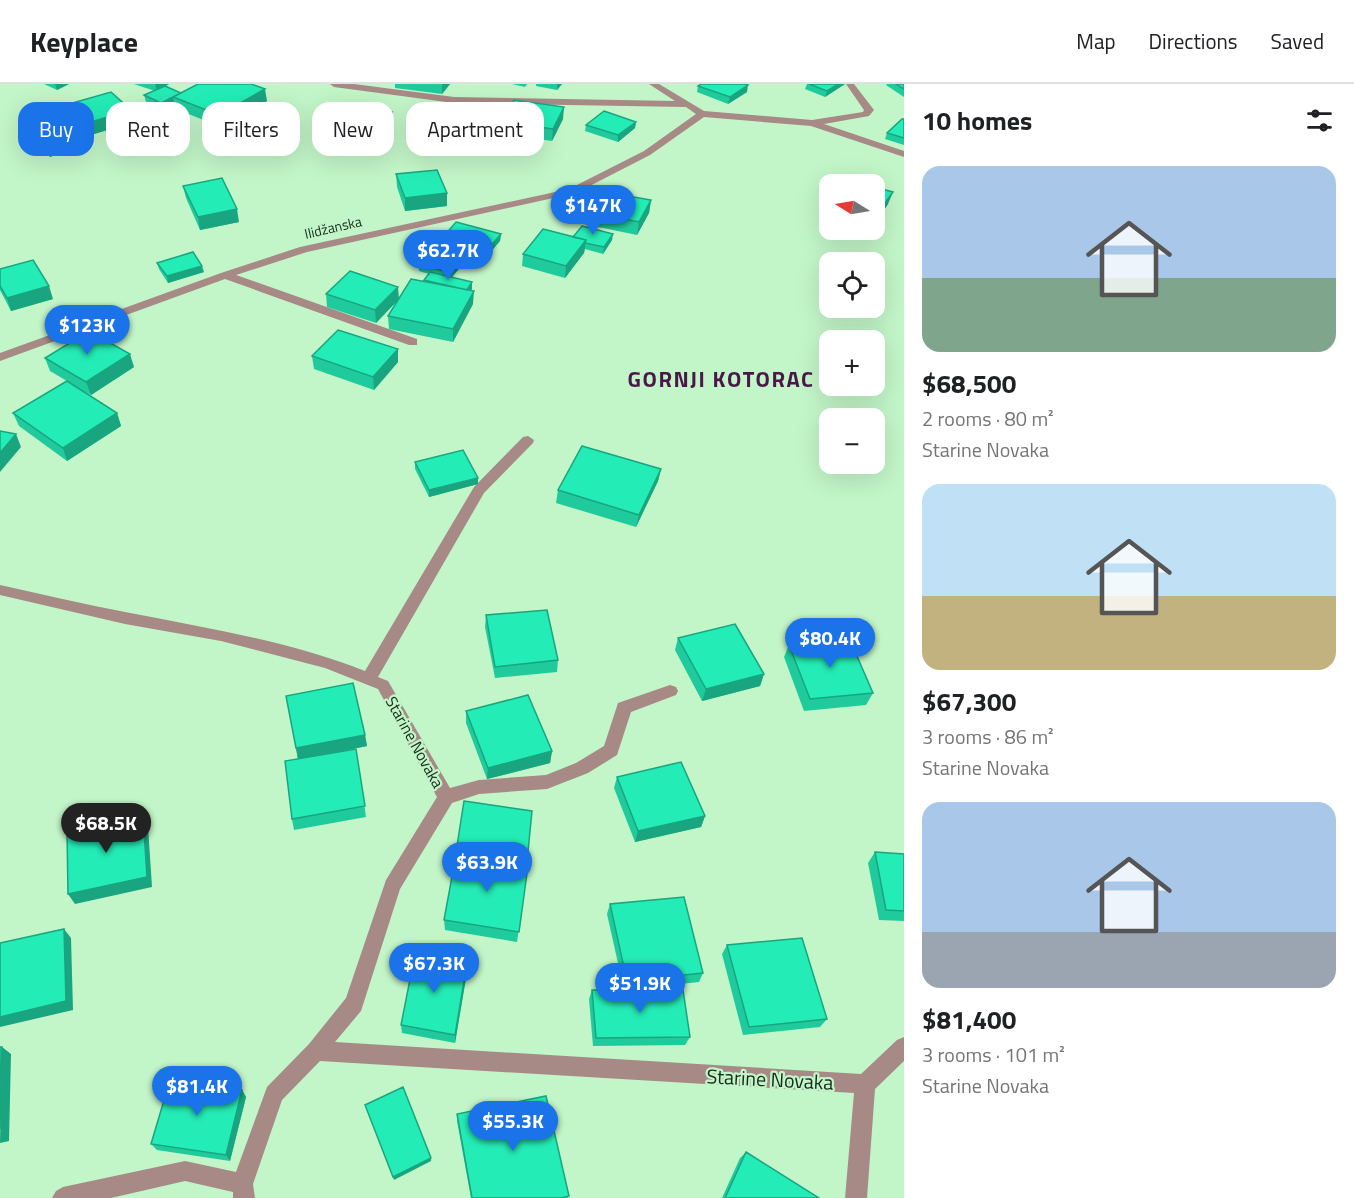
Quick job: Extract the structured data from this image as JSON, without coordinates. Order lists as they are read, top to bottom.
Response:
{
  "streets": {
    "street": ["Ilidžanska", "Starine Novaka"]
  },
  "districts": ["GORNJI KOTORAC"],
  "north": "left",
  "page": {
    "header": "Keyplace",
    "nav": ["Map", "Directions", "Saved"],
    "heading": "10 homes",
    "chip": [
      "Buy",
      "Rent",
      "Filters",
      "New",
      "Apartment"
    ],
    "list": [
      {
        "name": "$68,500",
        "note": "2 rooms · 80 m² · Starine Novaka"
      },
      {
        "name": "$67,300",
        "note": "3 rooms · 86 m² · Starine Novaka"
      },
      {
        "name": "$81,400",
        "note": "3 rooms · 101 m² · Starine Novaka"
      }
    ],
    "map_buttons": ["+", "−"],
    "price": [
      "$147K",
      "$62.7K",
      "$123K",
      "$80.4K",
      "$68.5K",
      "$63.9K",
      "$67.3K",
      "$51.9K",
      "$81.4K",
      "$55.3K"
    ]
  }
}
